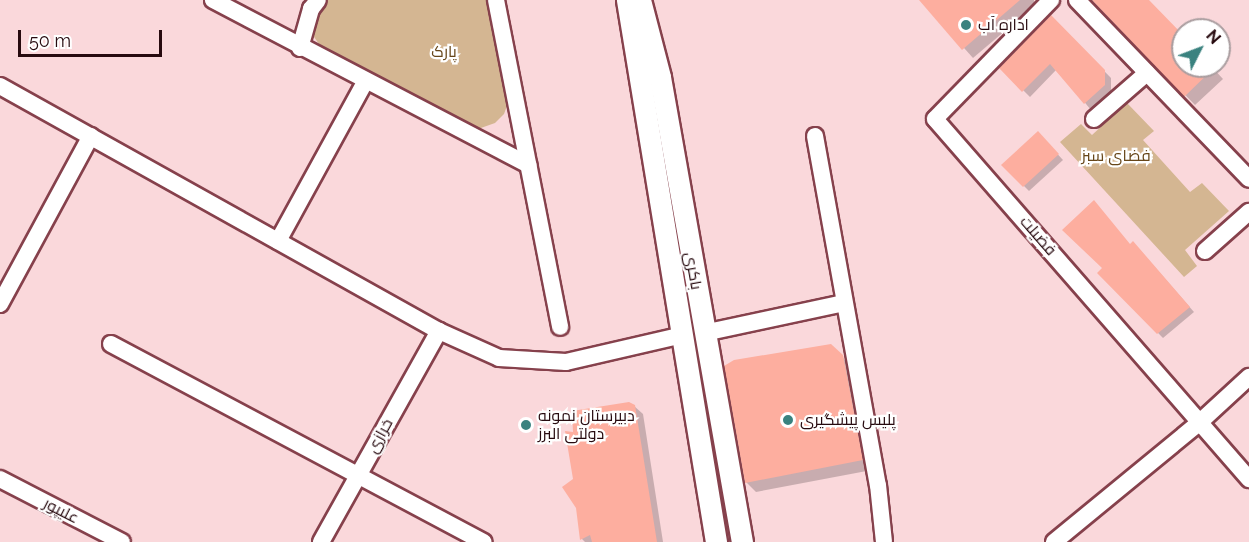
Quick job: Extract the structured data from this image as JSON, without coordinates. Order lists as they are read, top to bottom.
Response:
{
  "streets": {
    "street": [
      "فضیلت",
      "باکری",
      "خرازی",
      "علیپور"
    ]
  },
  "parks": ["پارک", "فضای سبز"],
  "places": ["اداره آب", "پلیس پیشگیری", "دبیرستان نمونه دولتی البرز"],
  "scale_bar": "50 m",
  "north": "top right"
}
